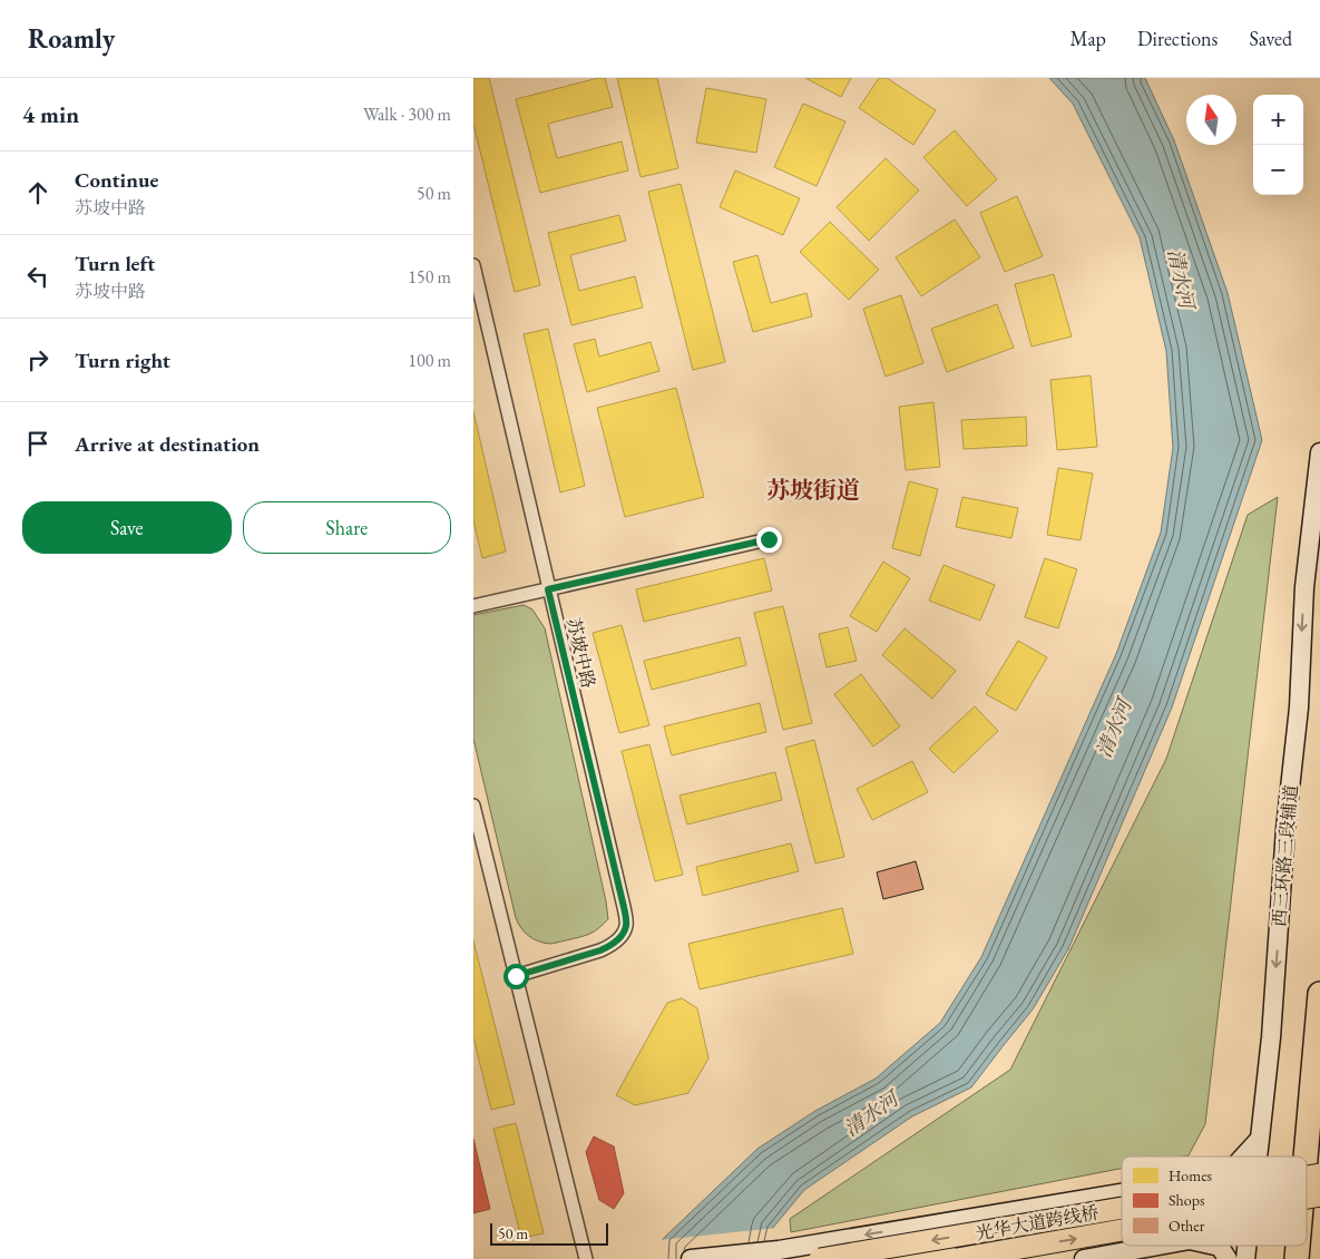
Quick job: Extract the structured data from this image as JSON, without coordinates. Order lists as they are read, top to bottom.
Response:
{
  "streets": {
    "main road": ["西三环路三段辅道", "光华大道跨线桥"],
    "street": ["苏坡中路"]
  },
  "one_way": ["西三环路三段辅道"],
  "districts": ["苏坡街道"],
  "water": ["清水河"],
  "legend": ["Homes", "Shops", "Other"],
  "scale_bar": "50 m",
  "north": "top",
  "page": {
    "header": "Roamly",
    "nav": ["Map", "Directions", "Saved"],
    "heading": ["4 min", "Walk · 300 m"],
    "map_buttons": ["+", "−"],
    "list": [
      ["Continue", "苏坡中路", "50 m"],
      ["Turn left", "苏坡中路", "150 m"],
      ["Turn right", "100 m"],
      "Arrive at destination"
    ],
    "buttons": ["Save", "Share"],
    "scale": "50 m"
  }
}
